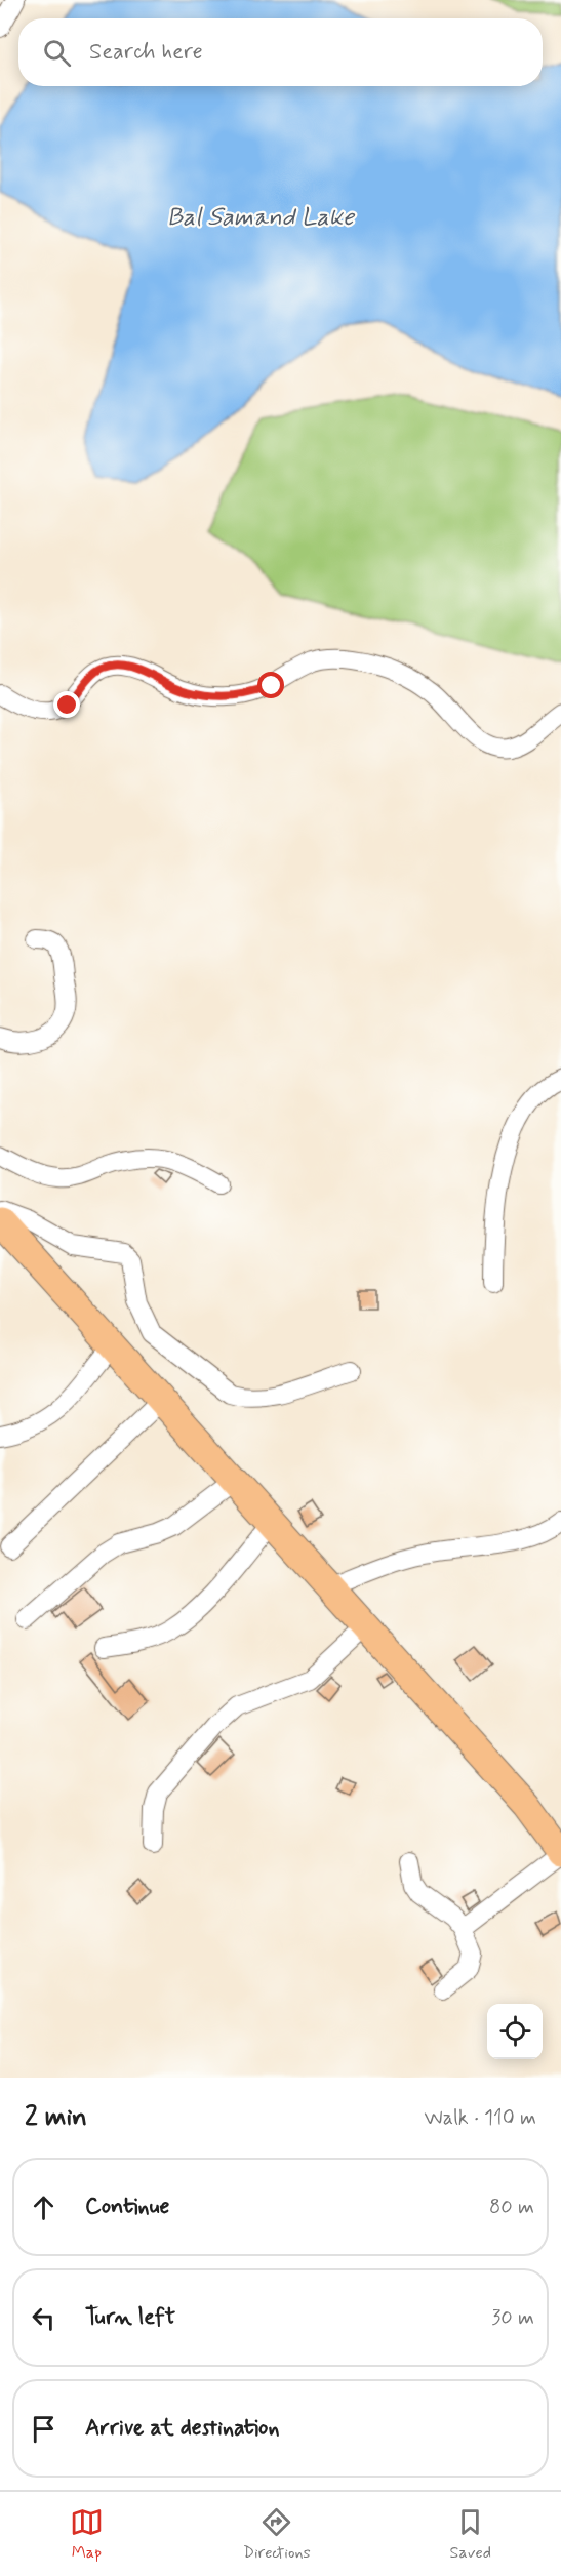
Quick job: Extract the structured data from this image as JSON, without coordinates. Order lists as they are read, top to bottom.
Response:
{
  "water": ["Bal Samand Lake"],
  "page": {
    "search": "Search here",
    "heading": ["2 min", "Walk · 110 m"],
    "list": [
      ["Continue", "80 m"],
      ["Turn left", "30 m"],
      "Arrive at destination"
    ],
    "nav": ["Map", "Directions", "Saved"]
  }
}
